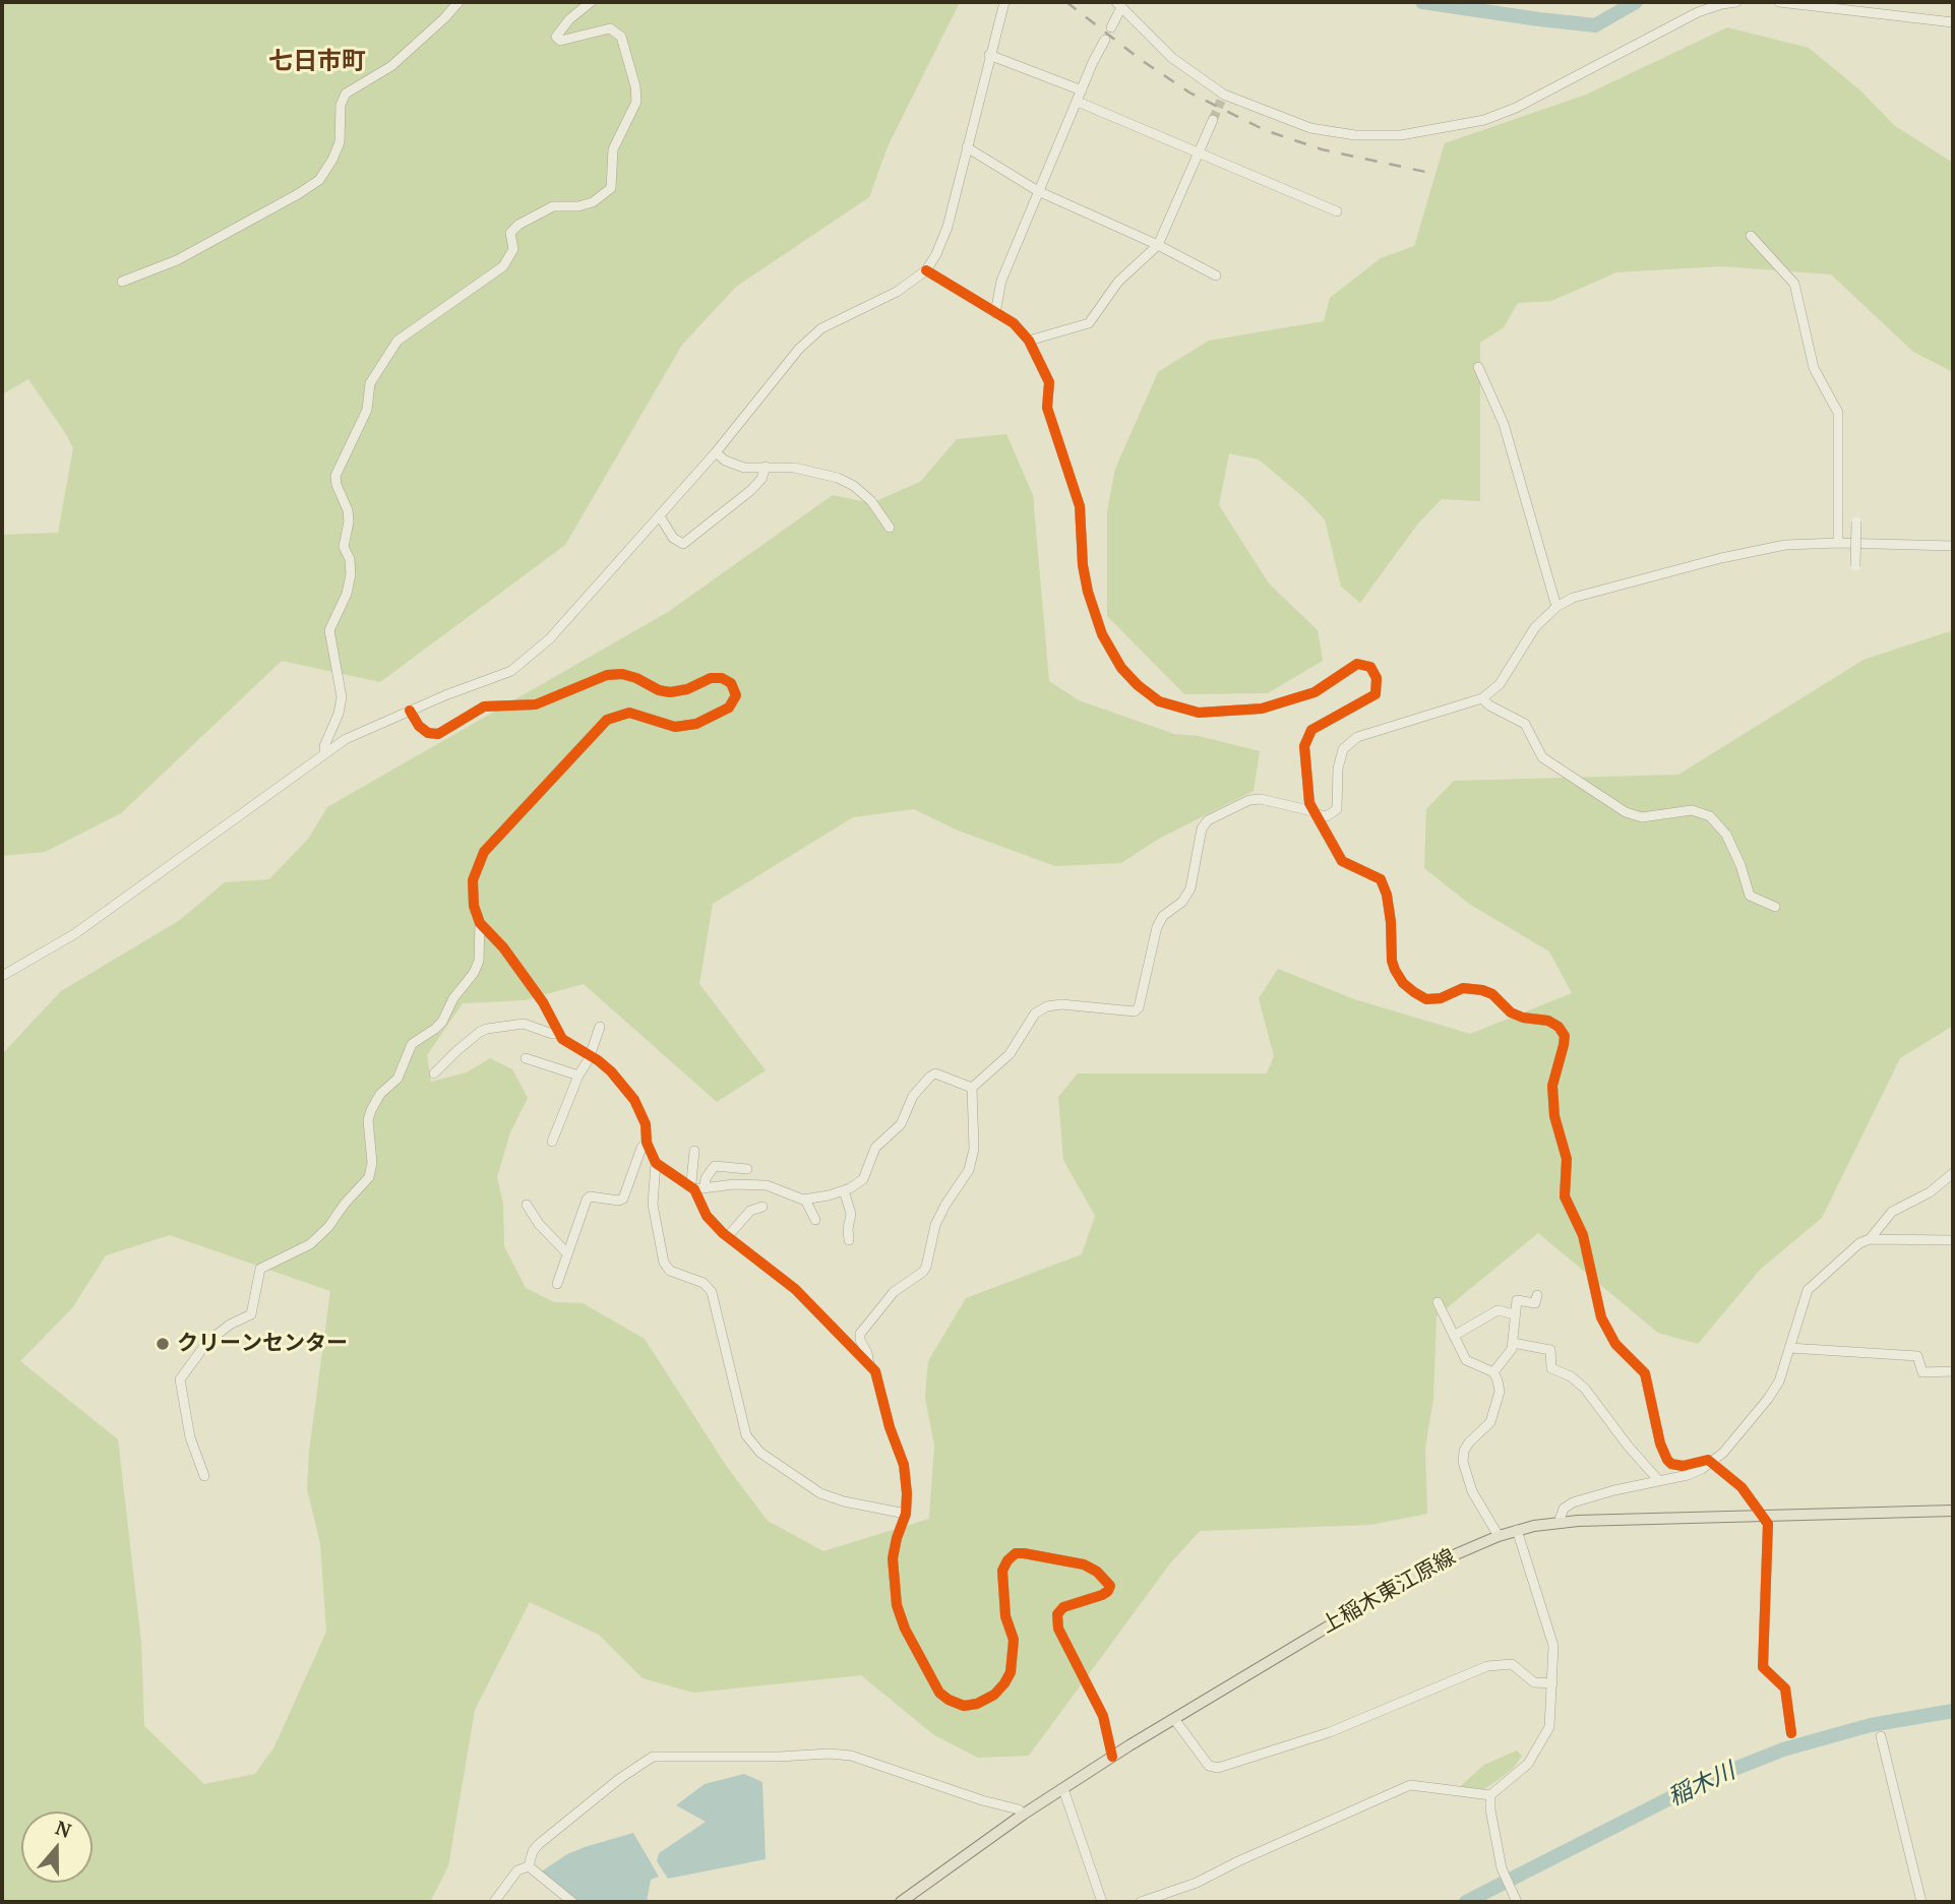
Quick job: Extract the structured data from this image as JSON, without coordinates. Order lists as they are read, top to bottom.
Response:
{
  "streets": {
    "main road": ["上稲木東江原線"]
  },
  "districts": ["七日市町"],
  "water": ["稲木川"],
  "places": ["クリーンセンター"],
  "north": "top"
}
